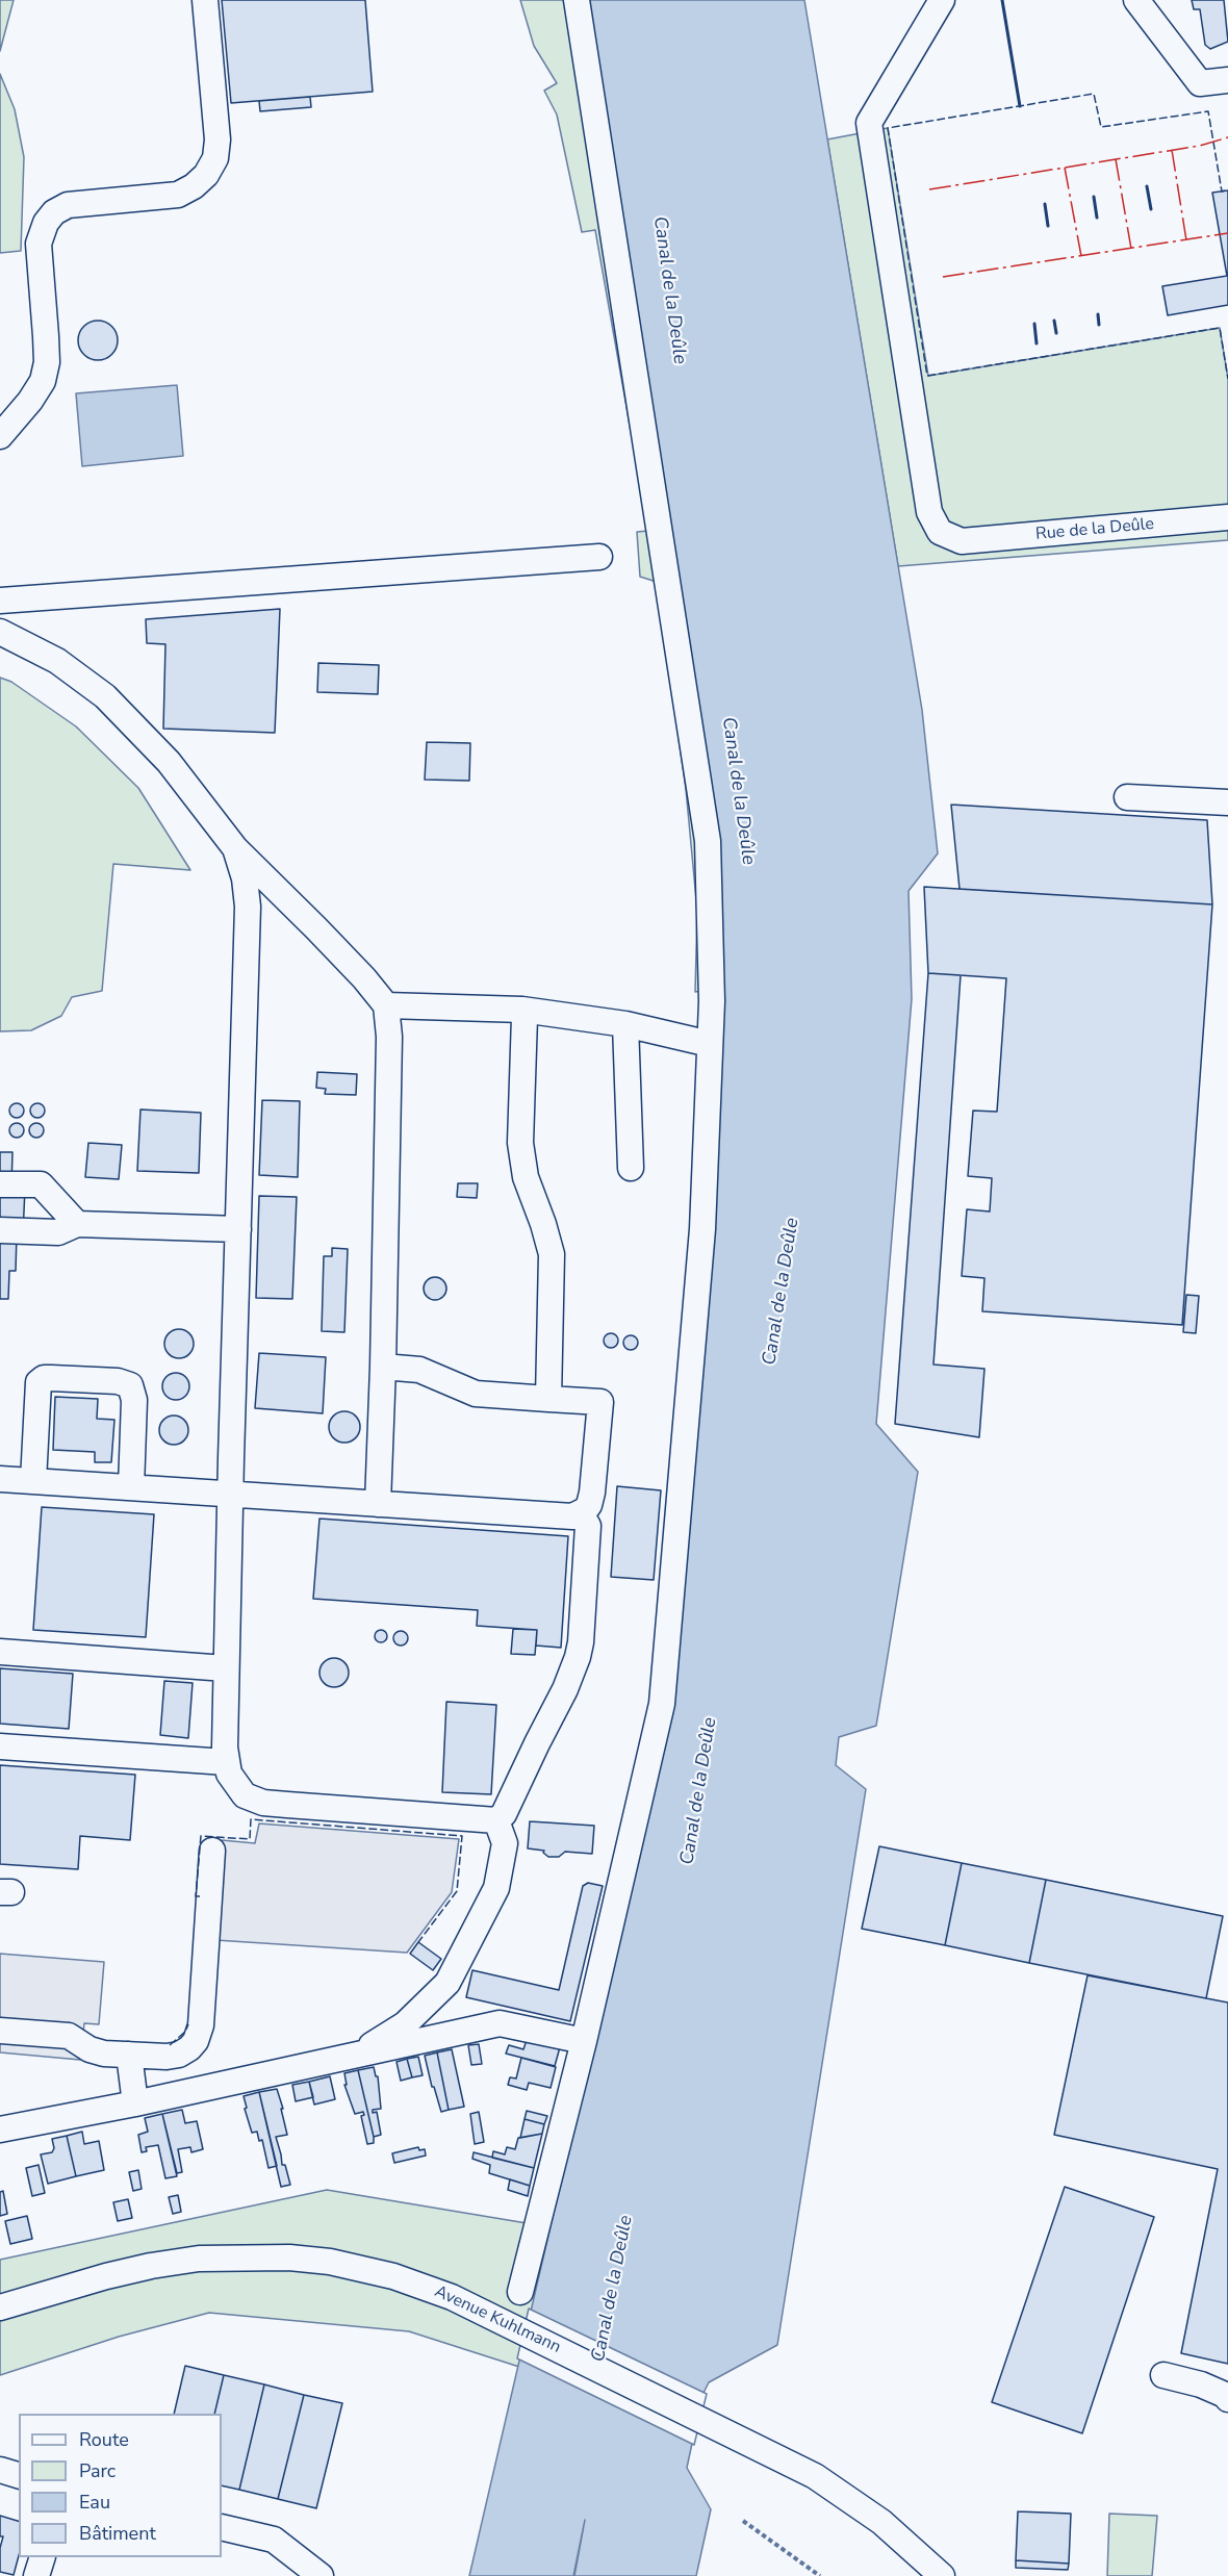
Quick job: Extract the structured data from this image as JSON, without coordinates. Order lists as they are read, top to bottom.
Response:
{
  "streets": {
    "street": ["Rue de la Deûle", "Avenue Kuhlmann"]
  },
  "water": ["Canal de la Deûle"],
  "legend": [
    "Route",
    "Parc",
    "Eau",
    "Bâtiment"
  ]
}
